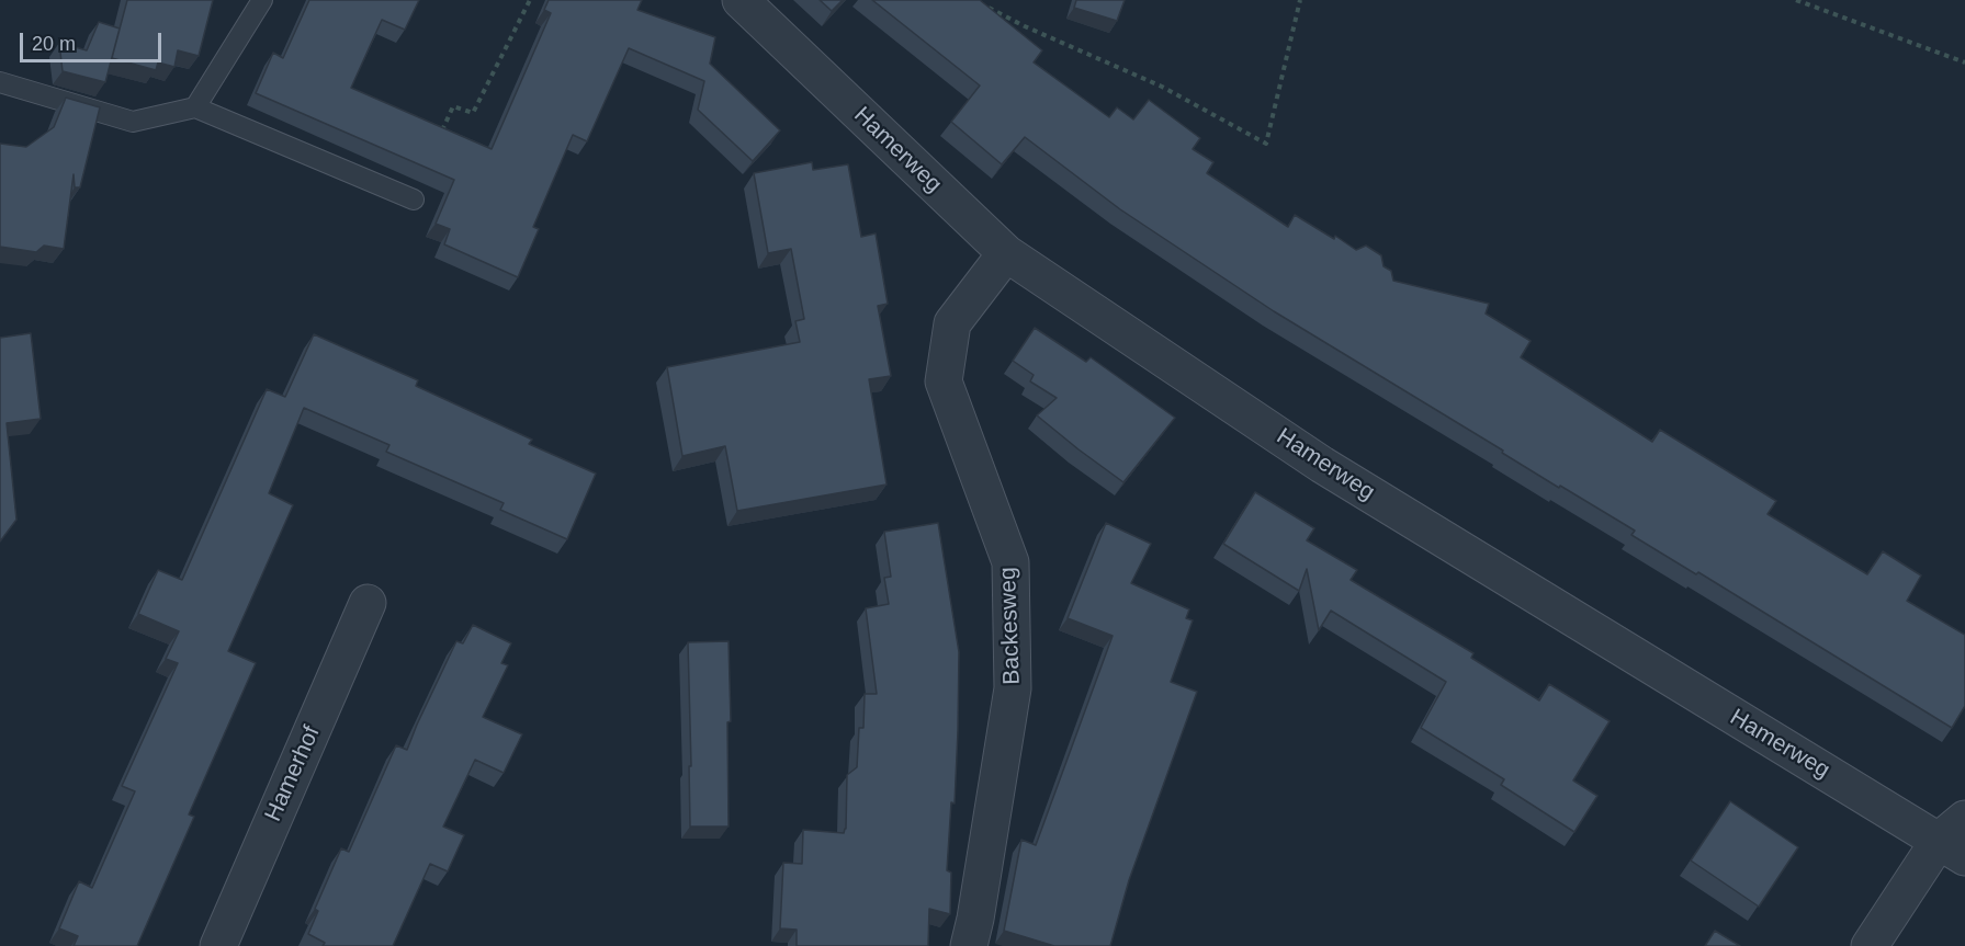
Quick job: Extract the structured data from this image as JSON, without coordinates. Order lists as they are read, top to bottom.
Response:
{
  "streets": {
    "street": ["Hamerweg", "Backesweg", "Hamerhof"]
  },
  "crossings": [
    ["Hamerweg", "Backesweg"]
  ],
  "scale_bar": "20 m"
}
